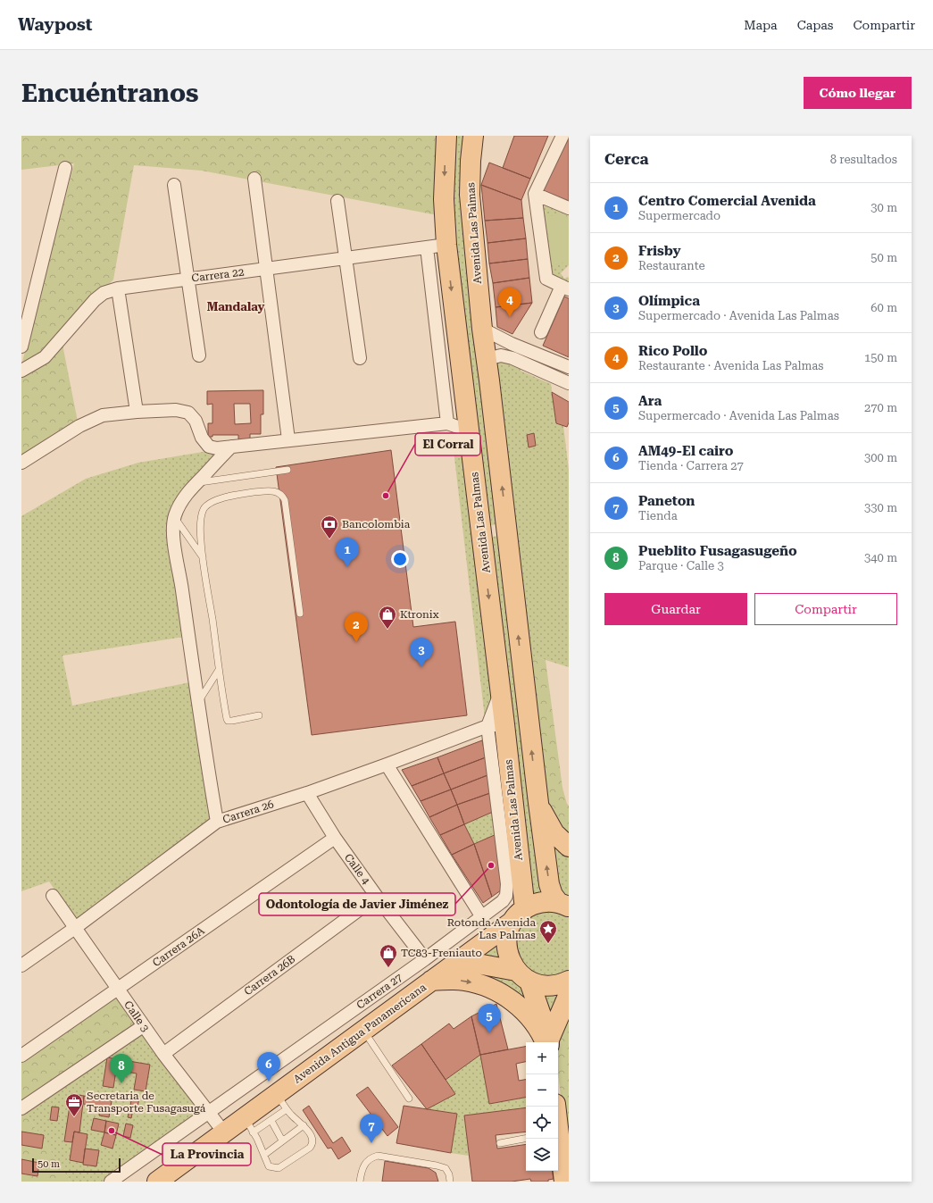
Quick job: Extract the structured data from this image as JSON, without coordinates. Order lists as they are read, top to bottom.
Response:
{
  "streets": {
    "main road": ["Avenida Las Palmas", "Avenida Antigua Panamericana"],
    "street": [
      "Carrera 22",
      "Carrera 26",
      "Calle 4",
      "Carrera 26A",
      "Carrera 26B",
      "Carrera 27",
      "Calle 3"
    ]
  },
  "crossings": [
    ["Avenida Las Palmas", "Carrera 22"],
    ["Avenida Las Palmas", "Carrera 26"],
    ["Avenida Las Palmas", "Carrera 27"],
    ["Avenida Las Palmas", "Avenida Antigua Panamericana"],
    ["Carrera 26", "Calle 4"],
    ["Carrera 26", "Carrera 27"],
    ["Carrera 26", "Calle 3"],
    ["Calle 4", "Carrera 26A"],
    ["Calle 4", "Carrera 26B"],
    ["Calle 4", "Carrera 27"],
    ["Carrera 26A", "Calle 3"],
    ["Carrera 26B", "Calle 3"],
    ["Carrera 27", "Calle 3"],
    ["Calle 3", "Avenida Antigua Panamericana"]
  ],
  "districts": ["Mandalay"],
  "places": {
    "other": ["El Corral", "Odontología de Javier Jiménez", "La Provincia"],
    "bank": ["Bancolombia"],
    "shop": ["Ktronix", "TC83-Freniauto"],
    "place": ["Rotonda Avenida Las Palmas"],
    "office": ["Secretaria de Transporte Fusagasugá"]
  },
  "scale_bar": "50 m",
  "page": {
    "header": "Waypost",
    "nav": ["Mapa", "Capas", "Compartir"],
    "buttons": [
      "Cómo llegar",
      ["Guardar", "Compartir"]
    ],
    "title": "Encuéntranos",
    "heading": ["Cerca", "8 resultados"],
    "list": [
      {
        "mark": "1",
        "name": "Centro Comercial Avenida",
        "note": "Supermercado",
        "value": "30 m"
      },
      {
        "mark": "2",
        "name": "Frisby",
        "note": "Restaurante",
        "value": "50 m"
      },
      {
        "mark": "3",
        "name": "Olímpica",
        "note": "Supermercado · Avenida Las Palmas",
        "value": "60 m"
      },
      {
        "mark": "4",
        "name": "Rico Pollo",
        "note": "Restaurante · Avenida Las Palmas",
        "value": "150 m"
      },
      {
        "mark": "5",
        "name": "Ara",
        "note": "Supermercado · Avenida Las Palmas",
        "value": "270 m"
      },
      {
        "mark": "6",
        "name": "AM49-El cairo",
        "note": "Tienda · Carrera 27",
        "value": "300 m"
      },
      {
        "mark": "7",
        "name": "Paneton",
        "note": "Tienda",
        "value": "330 m"
      },
      {
        "mark": "8",
        "name": "Pueblito Fusagasugeño",
        "note": "Parque · Calle 3",
        "value": "340 m"
      }
    ],
    "pins": [
      "4",
      "1",
      "2",
      "3",
      "5",
      "6",
      "8",
      "7"
    ],
    "map_buttons": ["+", "−"],
    "scale": "50 m"
  }
}
